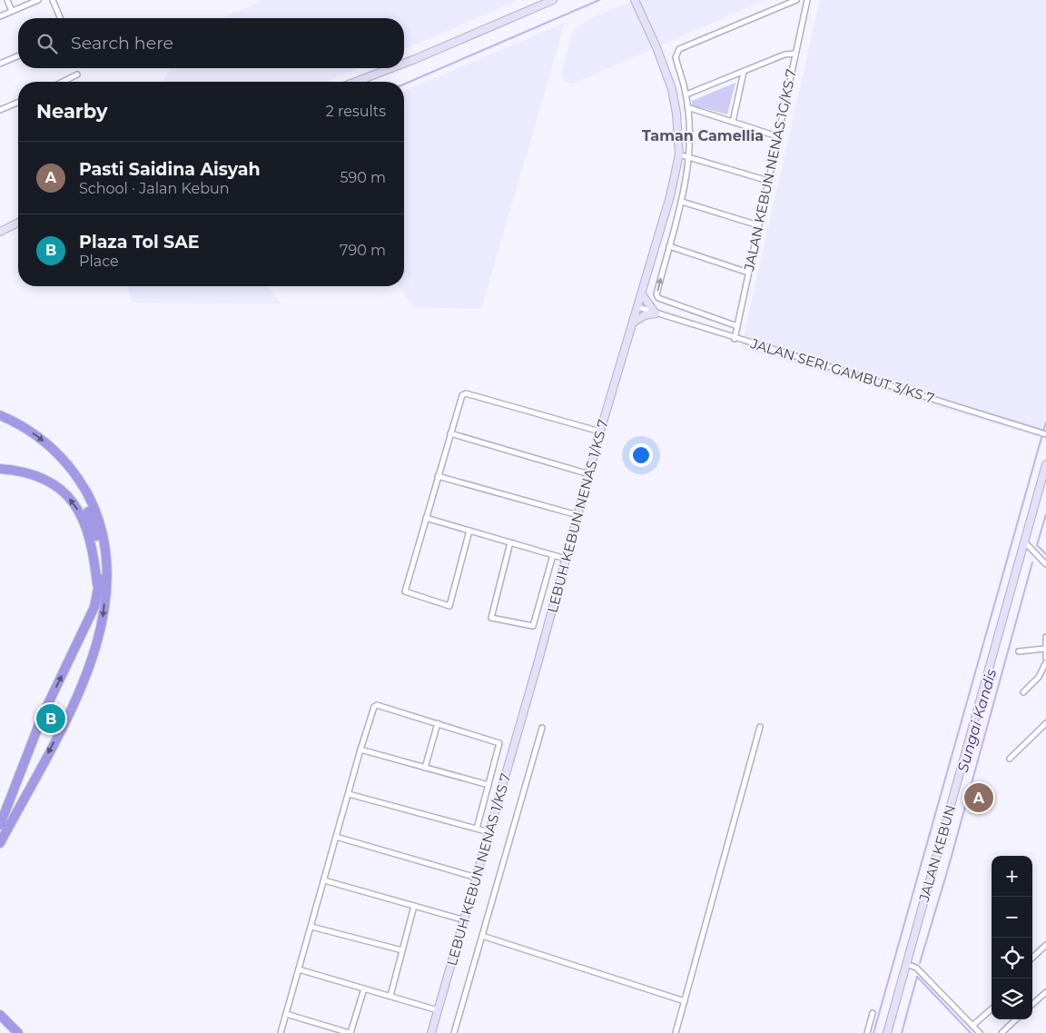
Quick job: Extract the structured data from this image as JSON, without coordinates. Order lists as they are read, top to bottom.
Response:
{
  "streets": {
    "street": [
      "JALAN KEBUN NENAS 1G/KS 7",
      "JALAN SERI GAMBUT 3/KS 7",
      "LEBUH KEBUN NENAS 1/KS 7",
      "JALAN KEBUN"
    ]
  },
  "crossings": [
    ["JALAN KEBUN NENAS 1G/KS 7", "JALAN SERI GAMBUT 3/KS 7"],
    ["JALAN SERI GAMBUT 3/KS 7", "LEBUH KEBUN NENAS 1/KS 7"]
  ],
  "districts": ["Taman Camellia"],
  "water": ["Sungai Kandis"],
  "page": {
    "search": "Search here",
    "heading": ["Nearby", "2 results"],
    "list": [
      {
        "mark": "A",
        "name": "Pasti Saidina Aisyah",
        "note": "School · Jalan Kebun",
        "value": "590 m"
      },
      {
        "mark": "B",
        "name": "Plaza Tol SAE",
        "note": "Place",
        "value": "790 m"
      }
    ],
    "pins": ["B", "A"],
    "map_buttons": ["+", "−"]
  }
}
